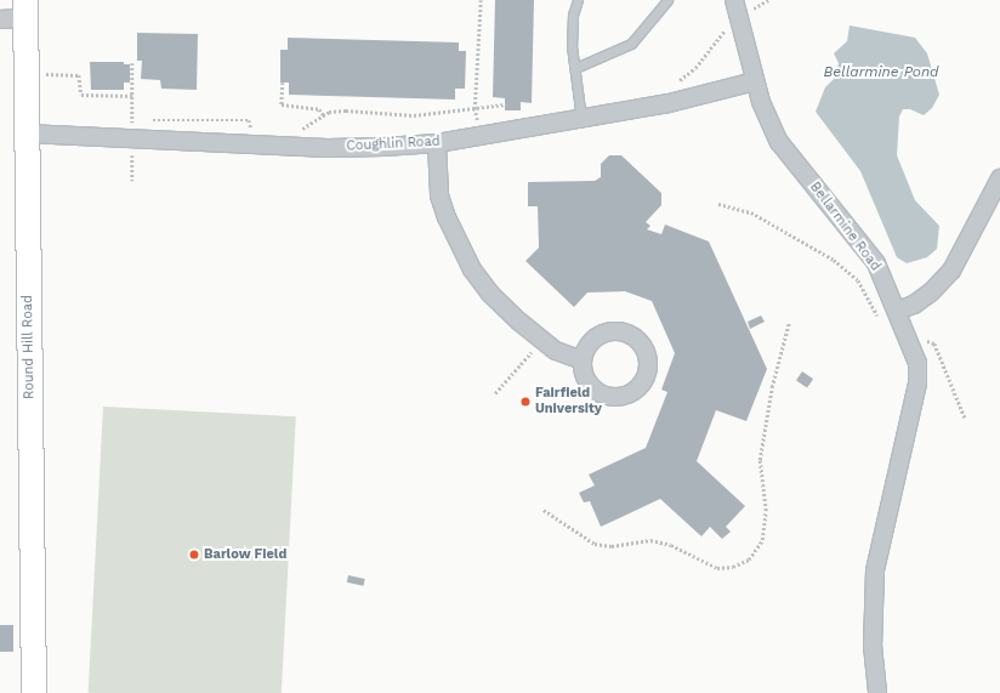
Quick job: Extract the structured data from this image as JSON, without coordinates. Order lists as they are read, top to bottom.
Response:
{
  "streets": {
    "main road": ["Round Hill Road"],
    "street": ["Coughlin Road", "Bellarmine Road"]
  },
  "crossings": [
    ["Coughlin Road", "Bellarmine Road"],
    ["Coughlin Road", "Round Hill Road"]
  ],
  "water": ["Bellarmine Pond"],
  "places": ["Fairfield University", "Barlow Field"]
}
